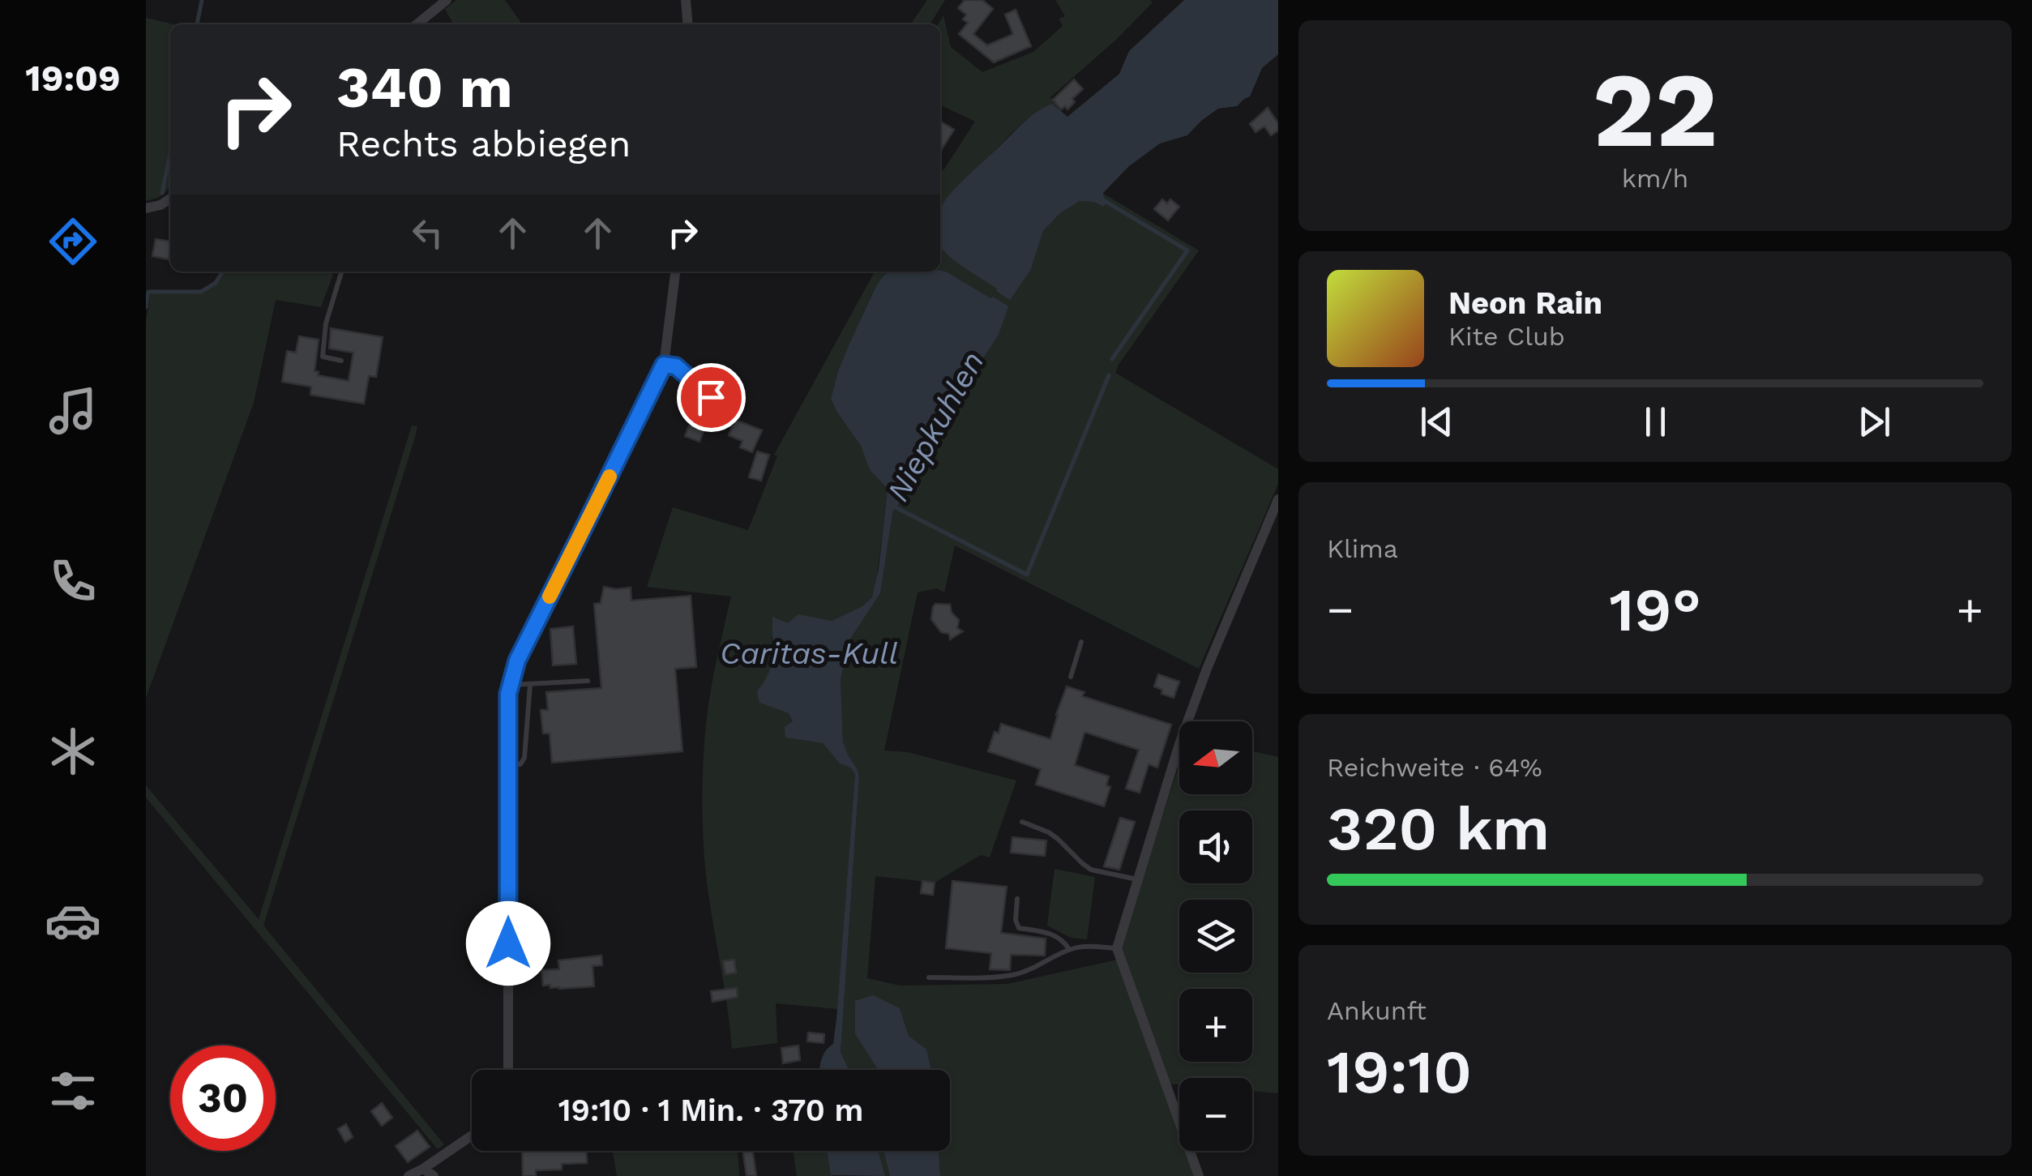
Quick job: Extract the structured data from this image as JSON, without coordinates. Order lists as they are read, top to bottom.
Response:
{
  "water": ["Niepkuhlen", "Caritas-Kull"],
  "north": "left",
  "page": {
    "tabs": "19:09",
    "tile": [
      ["22", "km/h"],
      "Klima",
      ["Reichweite · 64%", "320 km"],
      ["Ankunft", "19:10"]
    ],
    "turn": ["340 m", "Rechts abbiegen"],
    "song": ["Neon Rain", "Kite Club"],
    "heat": ["−", "19°", "+"],
    "map_buttons": ["+", "−"],
    "limit": "30",
    "trip": "19:10 · 1 Min. · 370 m"
  }
}
